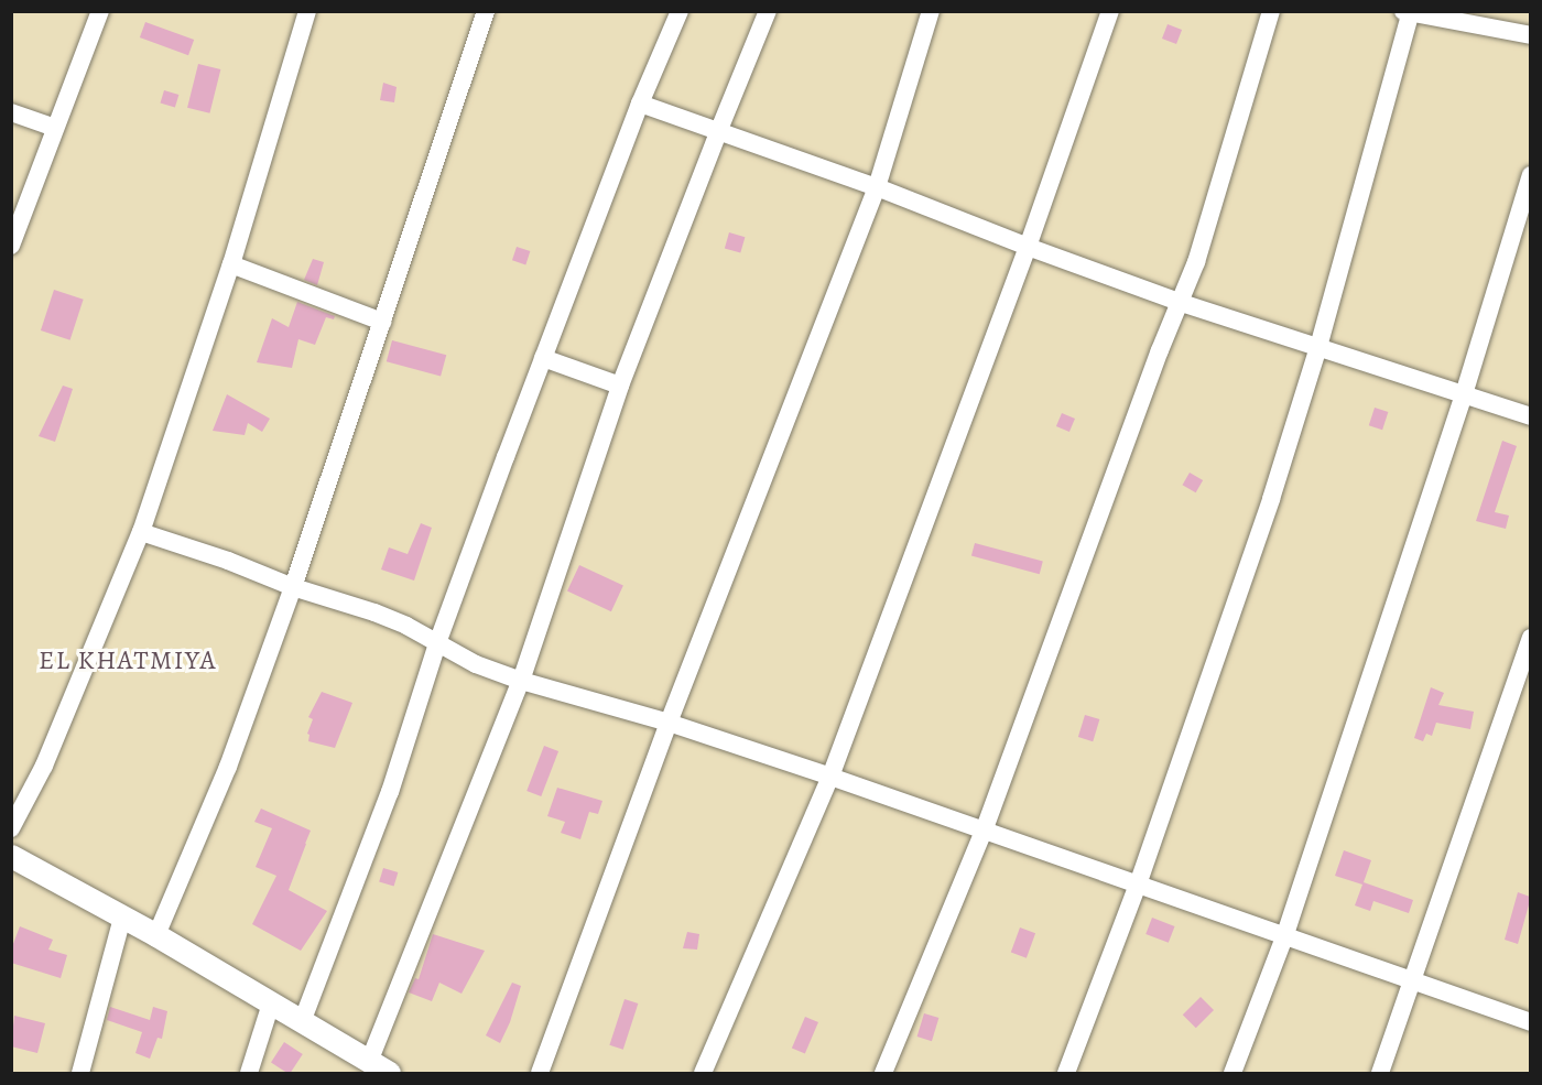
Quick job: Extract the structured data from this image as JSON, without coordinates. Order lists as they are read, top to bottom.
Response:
{
  "districts": ["EL KHATMIYA"]
}
